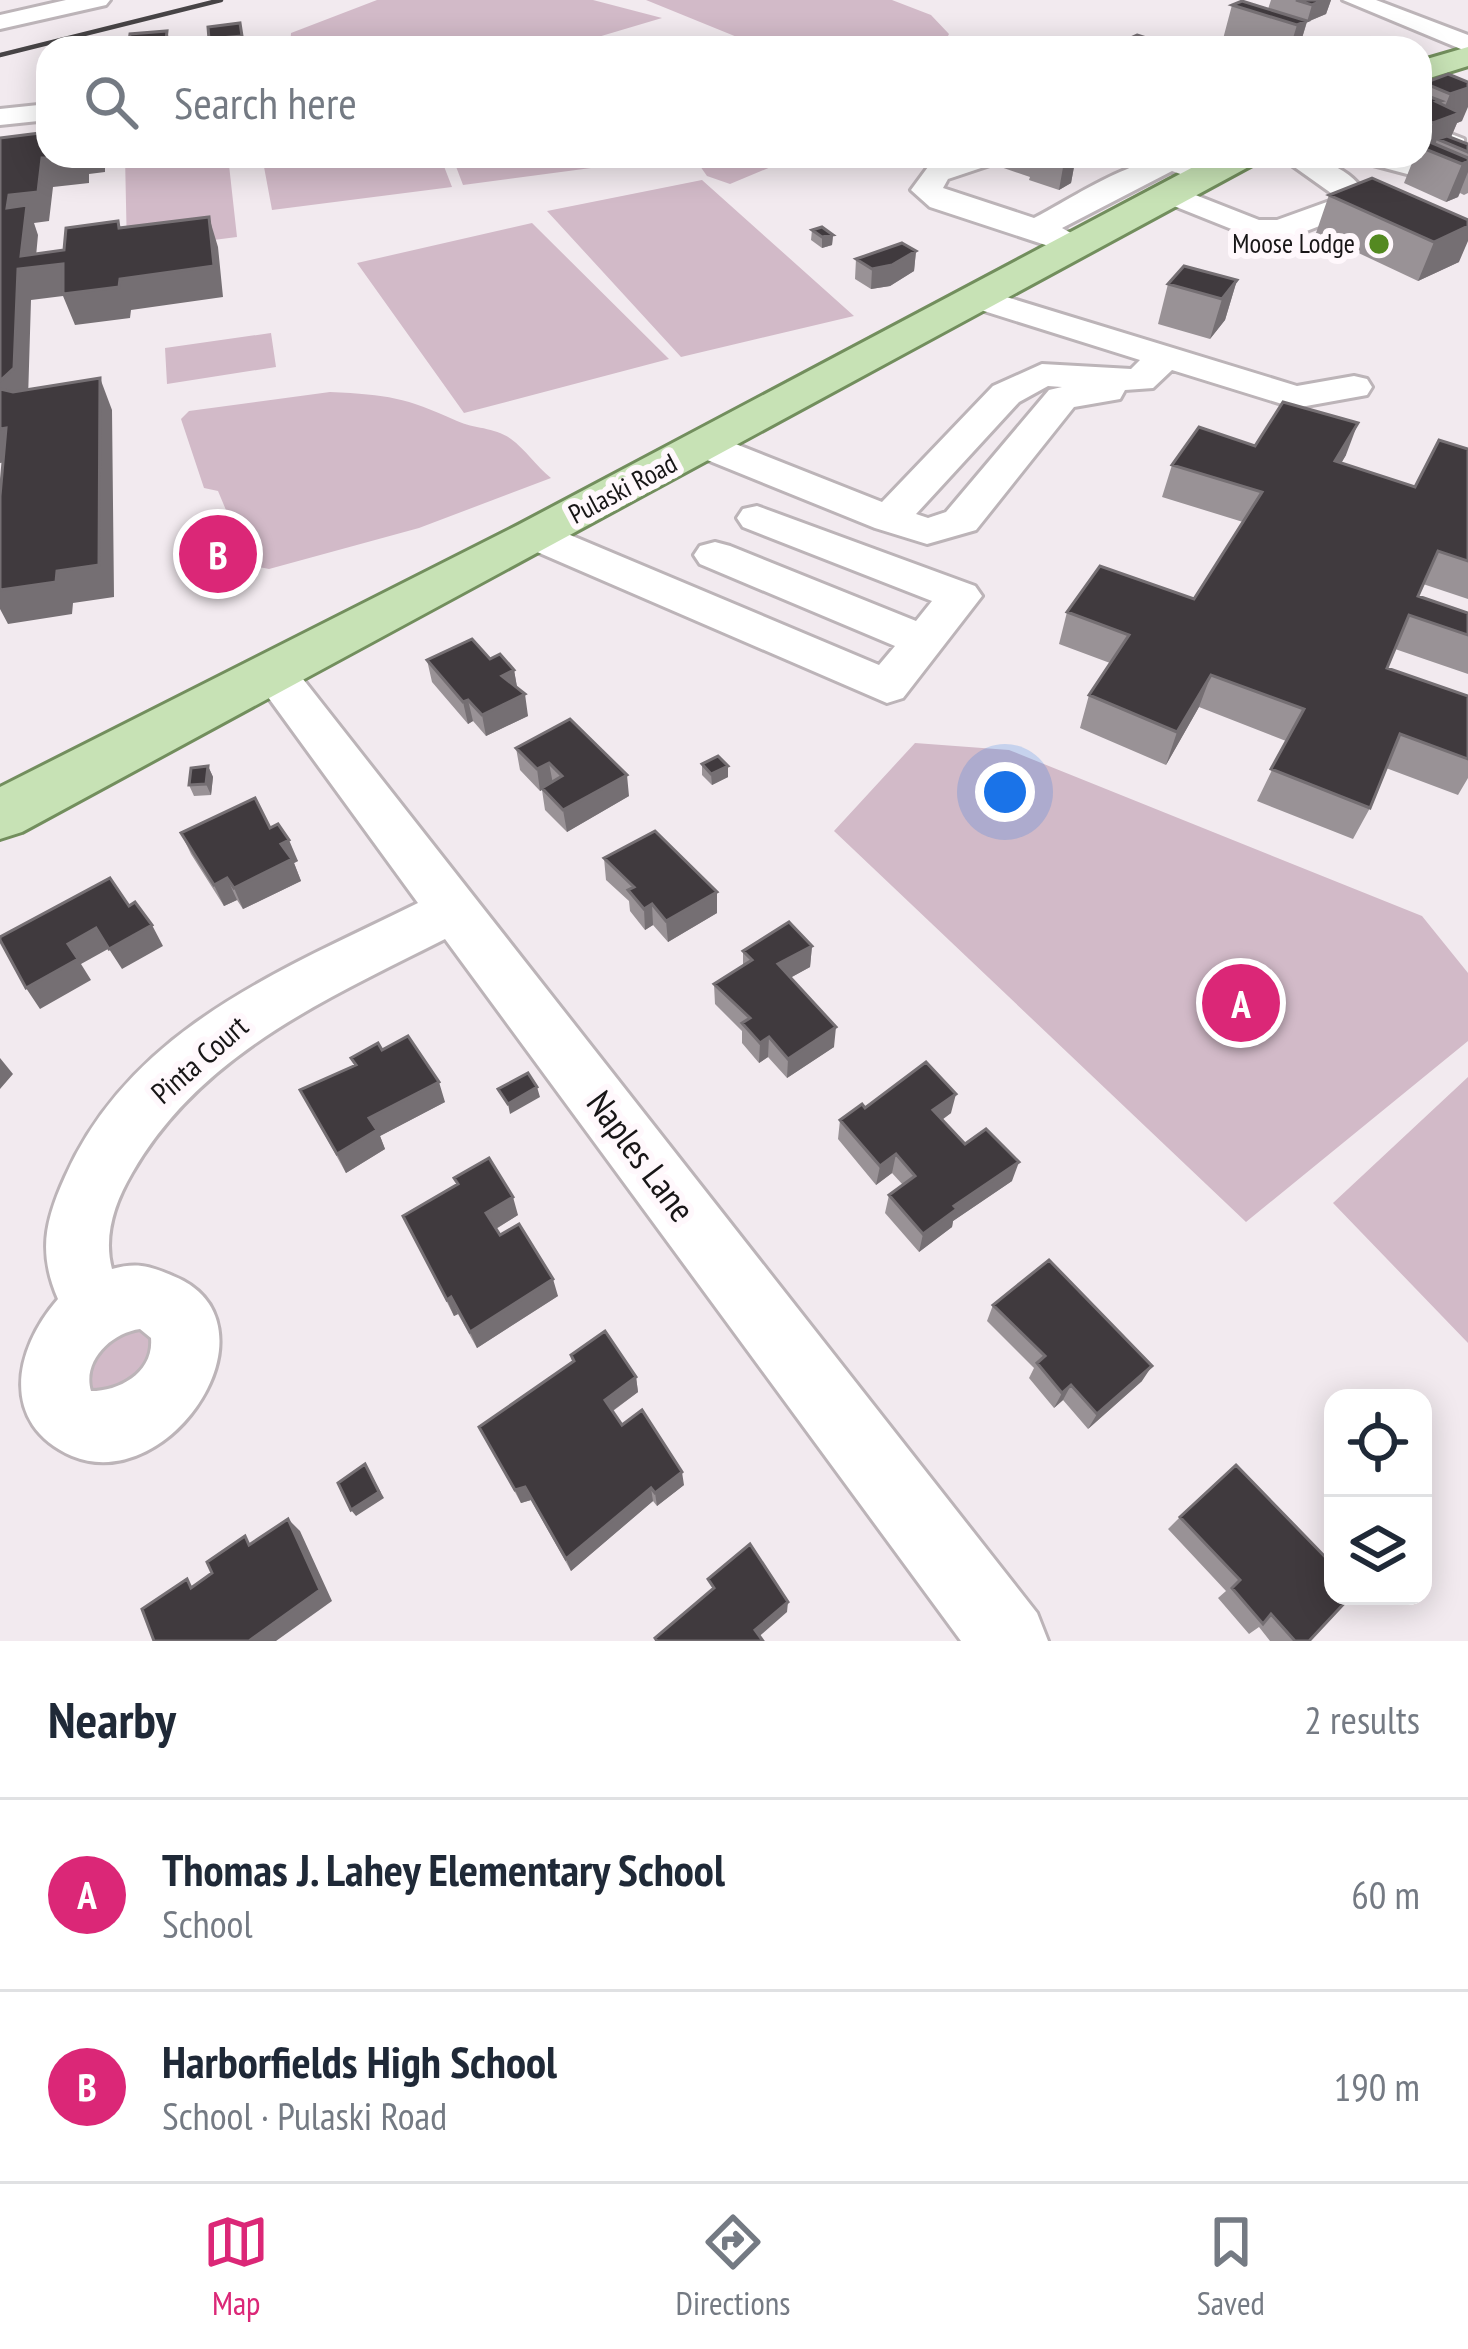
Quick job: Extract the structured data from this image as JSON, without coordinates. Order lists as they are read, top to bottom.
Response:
{
  "streets": {
    "main road": ["Pulaski Road"],
    "street": ["Pinta Court", "Naples Lane"]
  },
  "crossings": [
    ["Pulaski Road", "Naples Lane"],
    ["Pinta Court", "Naples Lane"]
  ],
  "places": ["Moose Lodge"],
  "page": {
    "search": "Search here",
    "pins": ["B", "A"],
    "heading": ["Nearby", "2 results"],
    "list": [
      {
        "mark": "A",
        "name": "Thomas J. Lahey Elementary School",
        "note": "School",
        "value": "60 m"
      },
      {
        "mark": "B",
        "name": "Harborfields High School",
        "note": "School · Pulaski Road",
        "value": "190 m"
      }
    ],
    "nav": ["Map", "Directions", "Saved"]
  }
}
